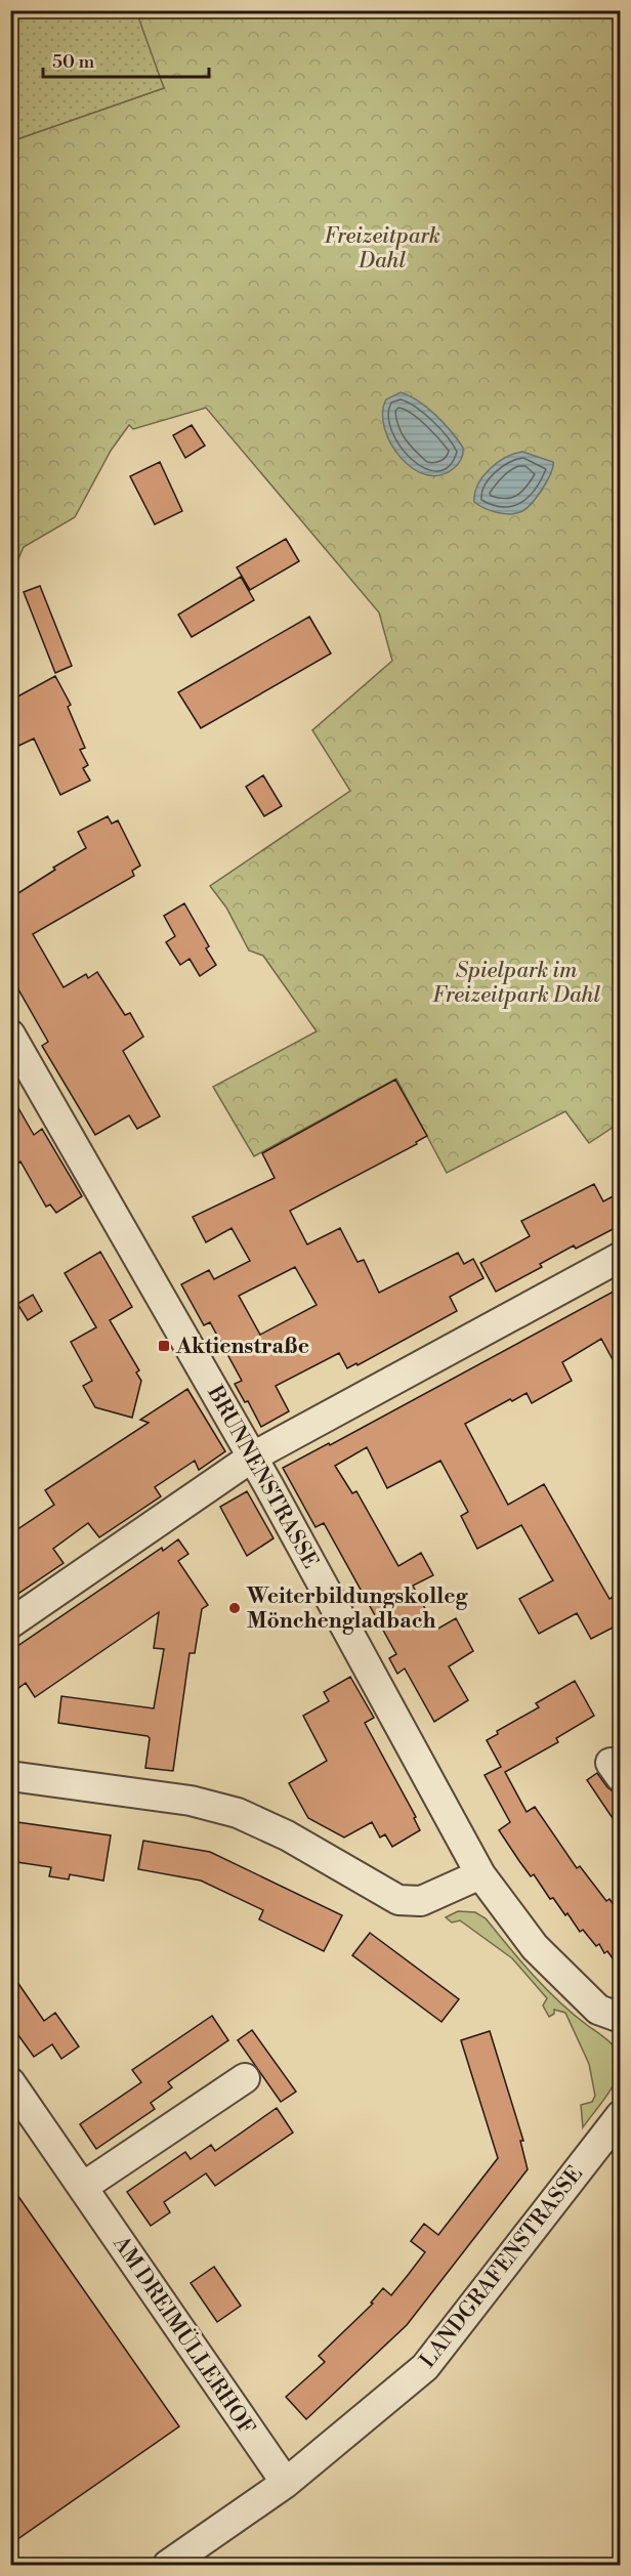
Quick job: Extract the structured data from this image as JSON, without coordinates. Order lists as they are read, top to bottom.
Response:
{
  "streets": {
    "street": ["BRUNNENSTRASSE", "LANDGRAFENSTRASSE", "AM DREIMÜLLERHOF"]
  },
  "crossings": [
    ["LANDGRAFENSTRASSE", "AM DREIMÜLLERHOF"]
  ],
  "parks": ["Freizeitpark Dahl", "Spielpark im Freizeitpark Dahl"],
  "places": {
    "transit": ["Aktienstraße"],
    "other": ["Weiterbildungskolleg Mönchengladbach"]
  },
  "scale_bar": "50 m"
}
